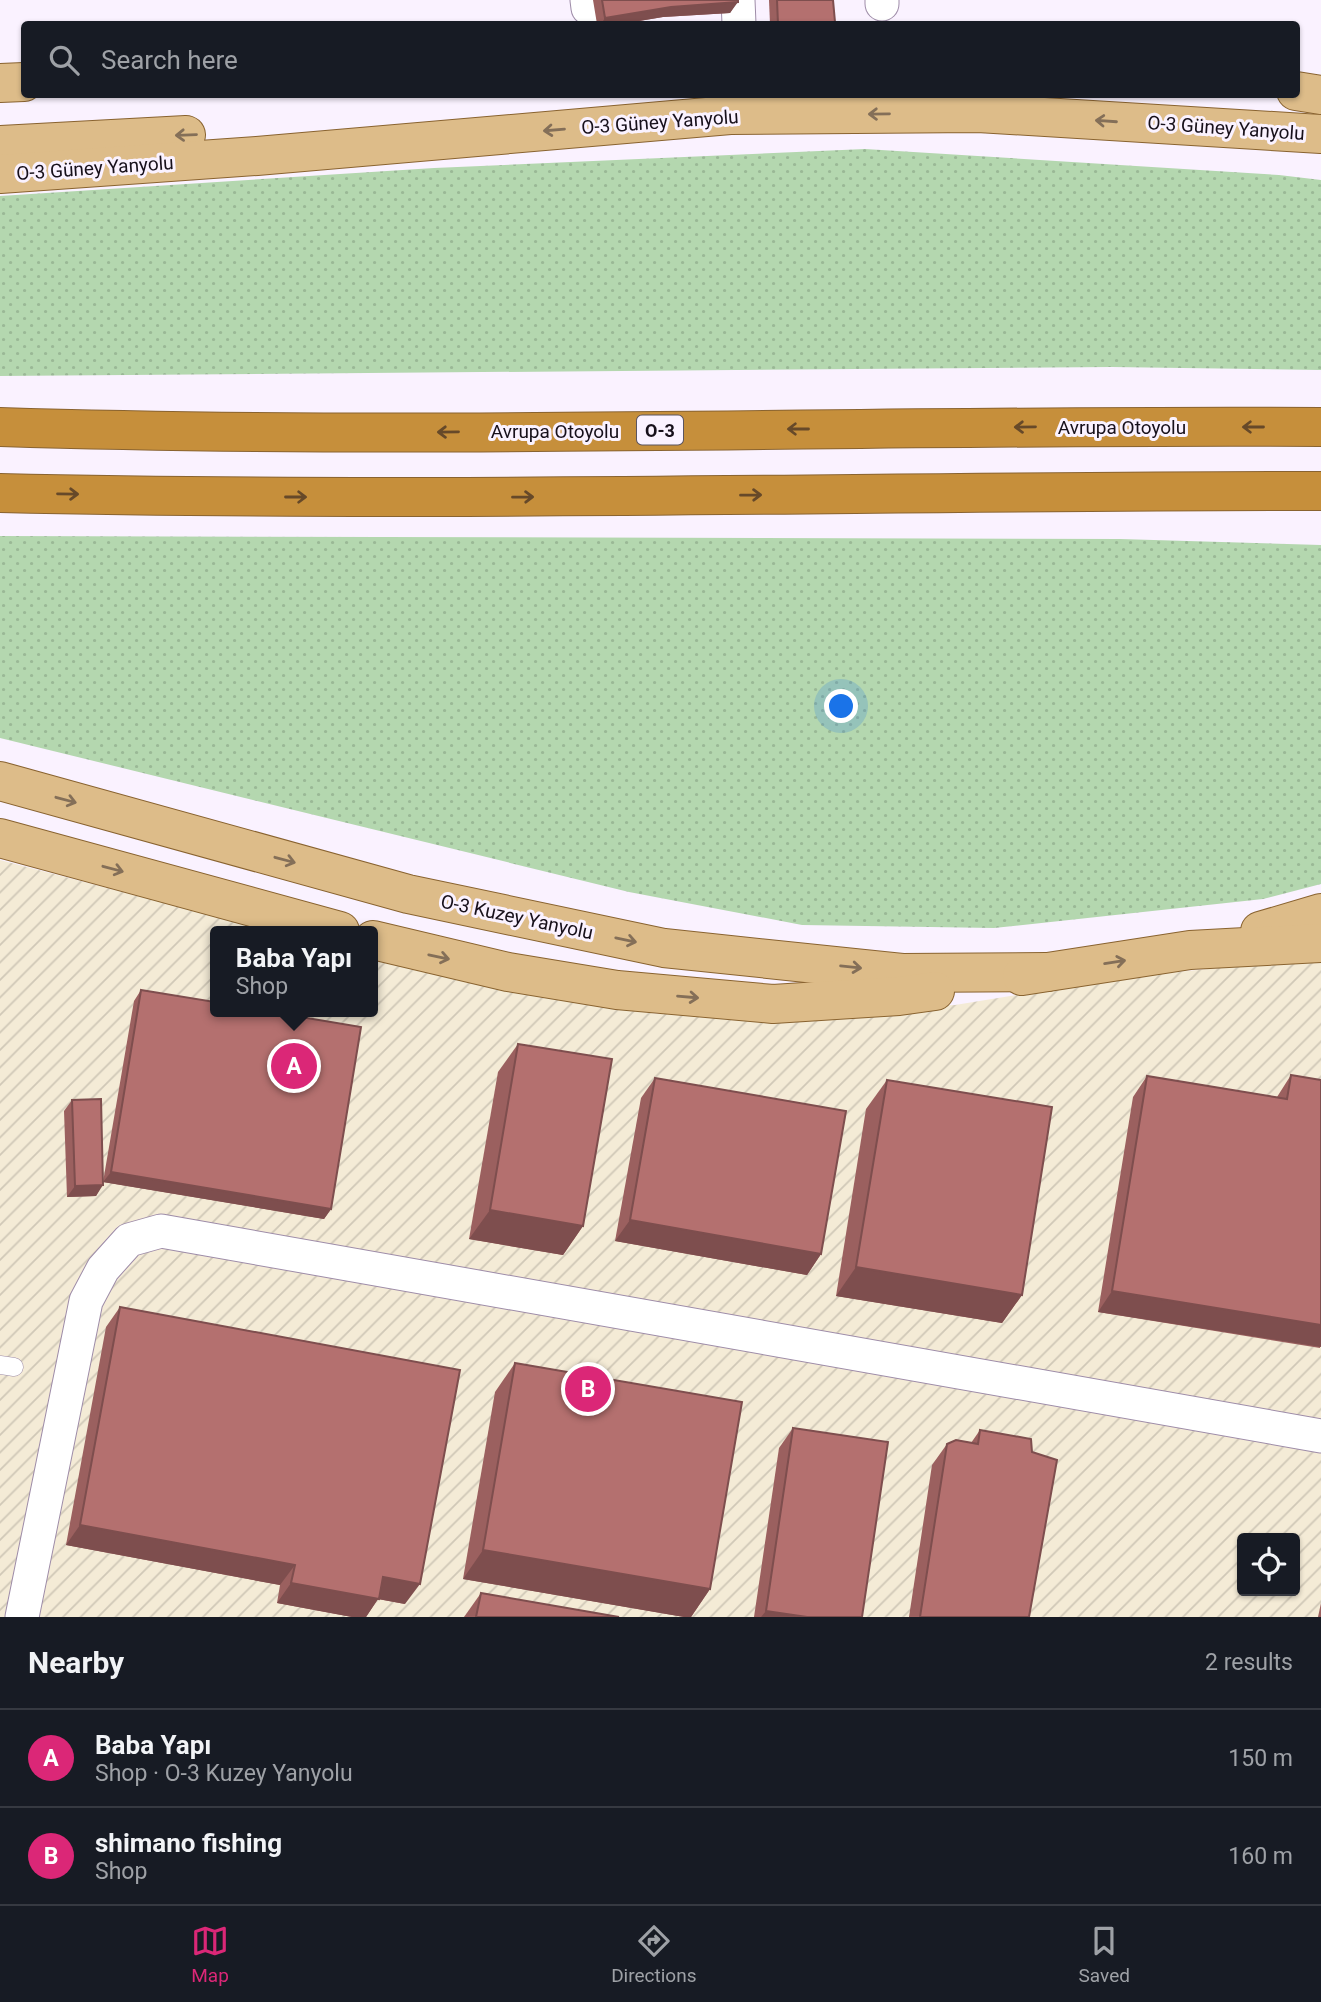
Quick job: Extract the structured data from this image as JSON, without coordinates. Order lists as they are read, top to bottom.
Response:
{
  "streets": {
    "highway": ["Avrupa Otoyolu", "O-3"],
    "main road": ["O-3 Güney Yanyolu", "O-3 Kuzey Yanyolu"]
  },
  "one_way": ["O-3 Güney Yanyolu"],
  "page": {
    "search": "Search here",
    "popup": ["Baba Yapı", "Shop"],
    "pins": ["A", "B"],
    "heading": ["Nearby", "2 results"],
    "list": [
      {
        "mark": "A",
        "name": "Baba Yapı",
        "note": "Shop · O-3 Kuzey Yanyolu",
        "value": "150 m"
      },
      {
        "mark": "B",
        "name": "shimano fishing",
        "note": "Shop",
        "value": "160 m"
      }
    ],
    "nav": ["Map", "Directions", "Saved"]
  }
}
